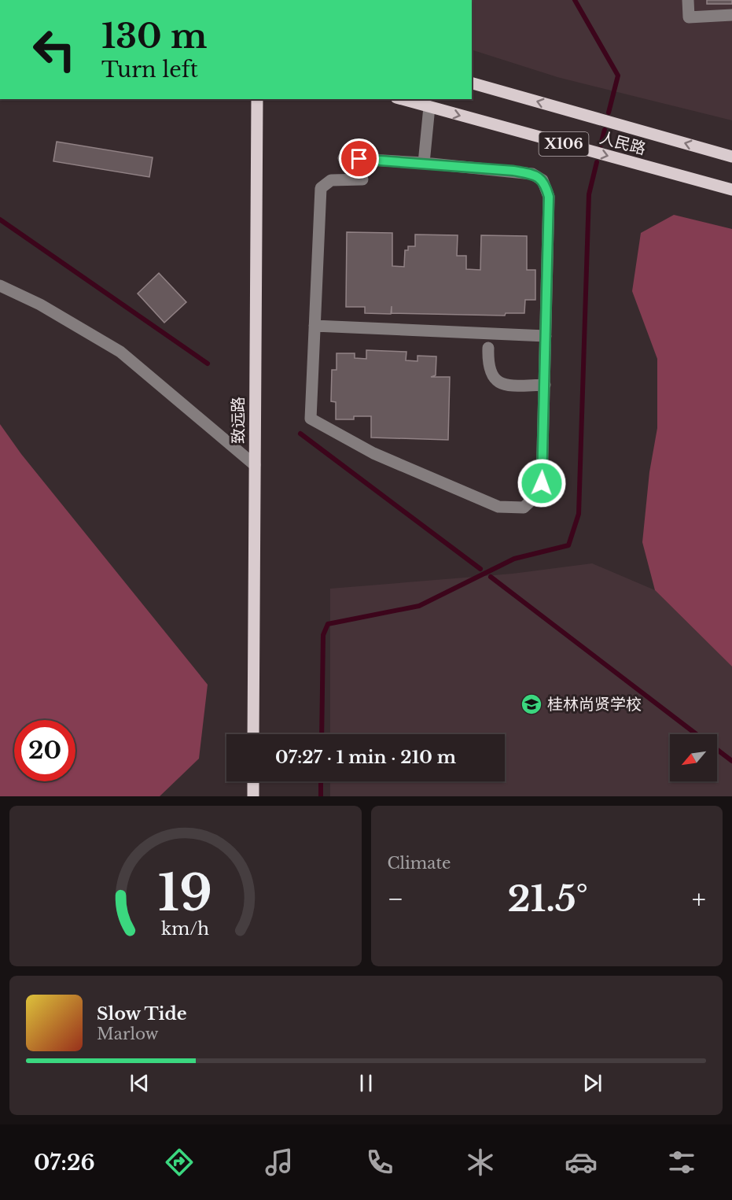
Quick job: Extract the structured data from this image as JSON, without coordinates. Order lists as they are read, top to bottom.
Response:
{
  "streets": {
    "main road": ["人民路", "X106", "致远路"]
  },
  "places": {
    "school or university": ["桂林尚贤学校"]
  },
  "north": "bottom left",
  "page": {
    "turn": ["130 m", "Turn left"],
    "limit": "20",
    "trip": "07:27 · 1 min · 210 m",
    "tile": "Climate",
    "heat": ["−", "21.5°", "+"],
    "song": ["Slow Tide", "Marlow"],
    "tabs": "07:26",
    "gauge": ["19", "km/h"]
  }
}
